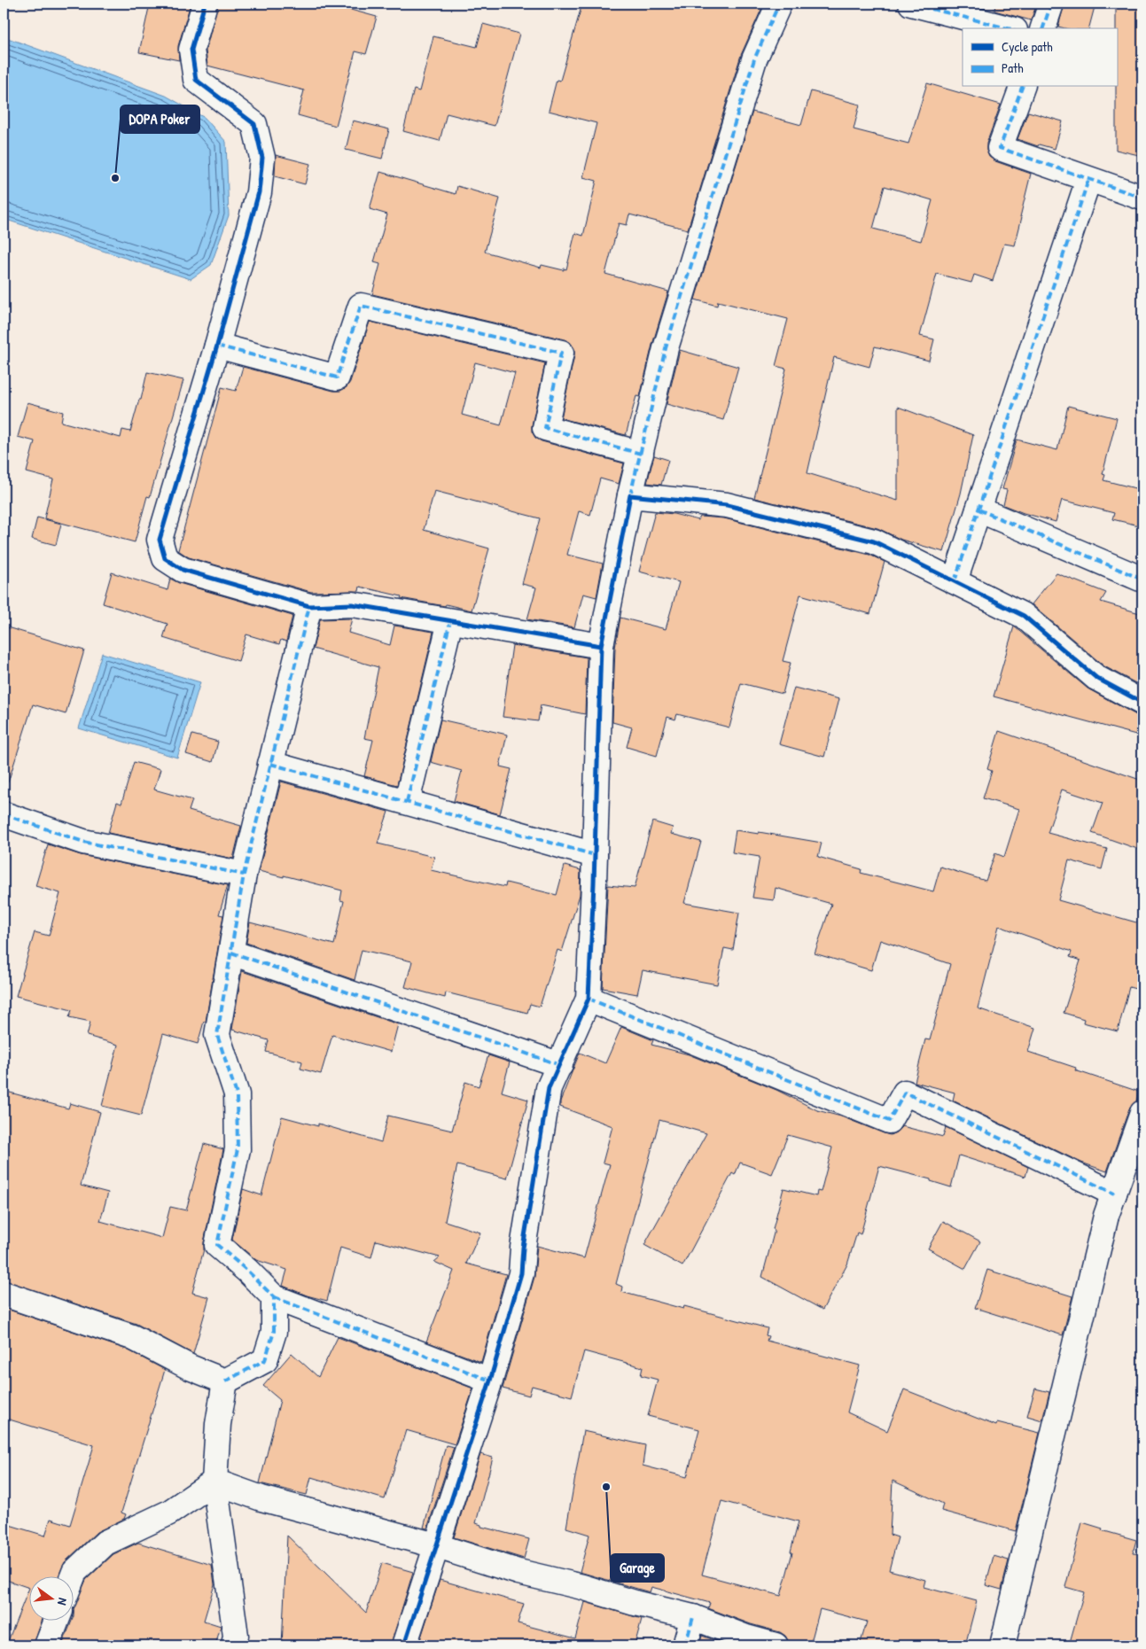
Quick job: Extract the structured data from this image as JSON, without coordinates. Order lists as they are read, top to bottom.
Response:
{
  "places": ["DOPA Poker", "Garage"],
  "legend": ["Cycle path", "Path"],
  "north": "right"
}
